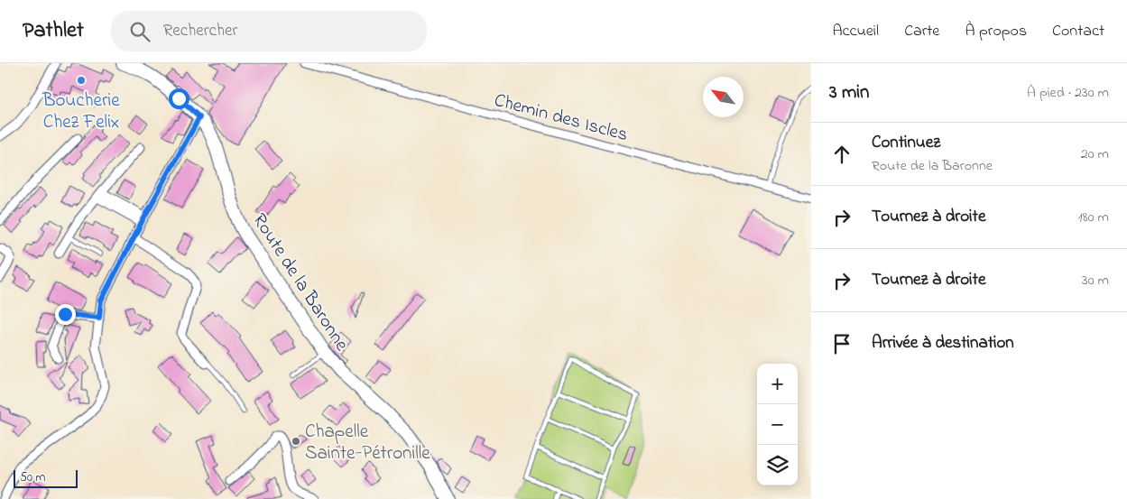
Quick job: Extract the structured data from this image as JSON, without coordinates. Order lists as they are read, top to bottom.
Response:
{
  "streets": {
    "main road": ["Route de la Baronne"],
    "street": ["Chemin des Iscles"]
  },
  "places": ["Boucherie Chez Felix", "Chapelle Sainte-Pétronille"],
  "scale_bar": "50 m",
  "north": "top left",
  "page": {
    "header": "Pathlet",
    "search": "Rechercher",
    "nav": [
      "Accueil",
      "Carte",
      "À propos",
      "Contact"
    ],
    "heading": ["3 min", "À pied · 230 m"],
    "list": [
      ["Continuez", "Route de la Baronne", "20 m"],
      ["Tournez à droite", "180 m"],
      ["Tournez à droite", "30 m"],
      "Arrivée à destination"
    ],
    "map_buttons": ["+", "−"],
    "scale": "50 m"
  }
}
